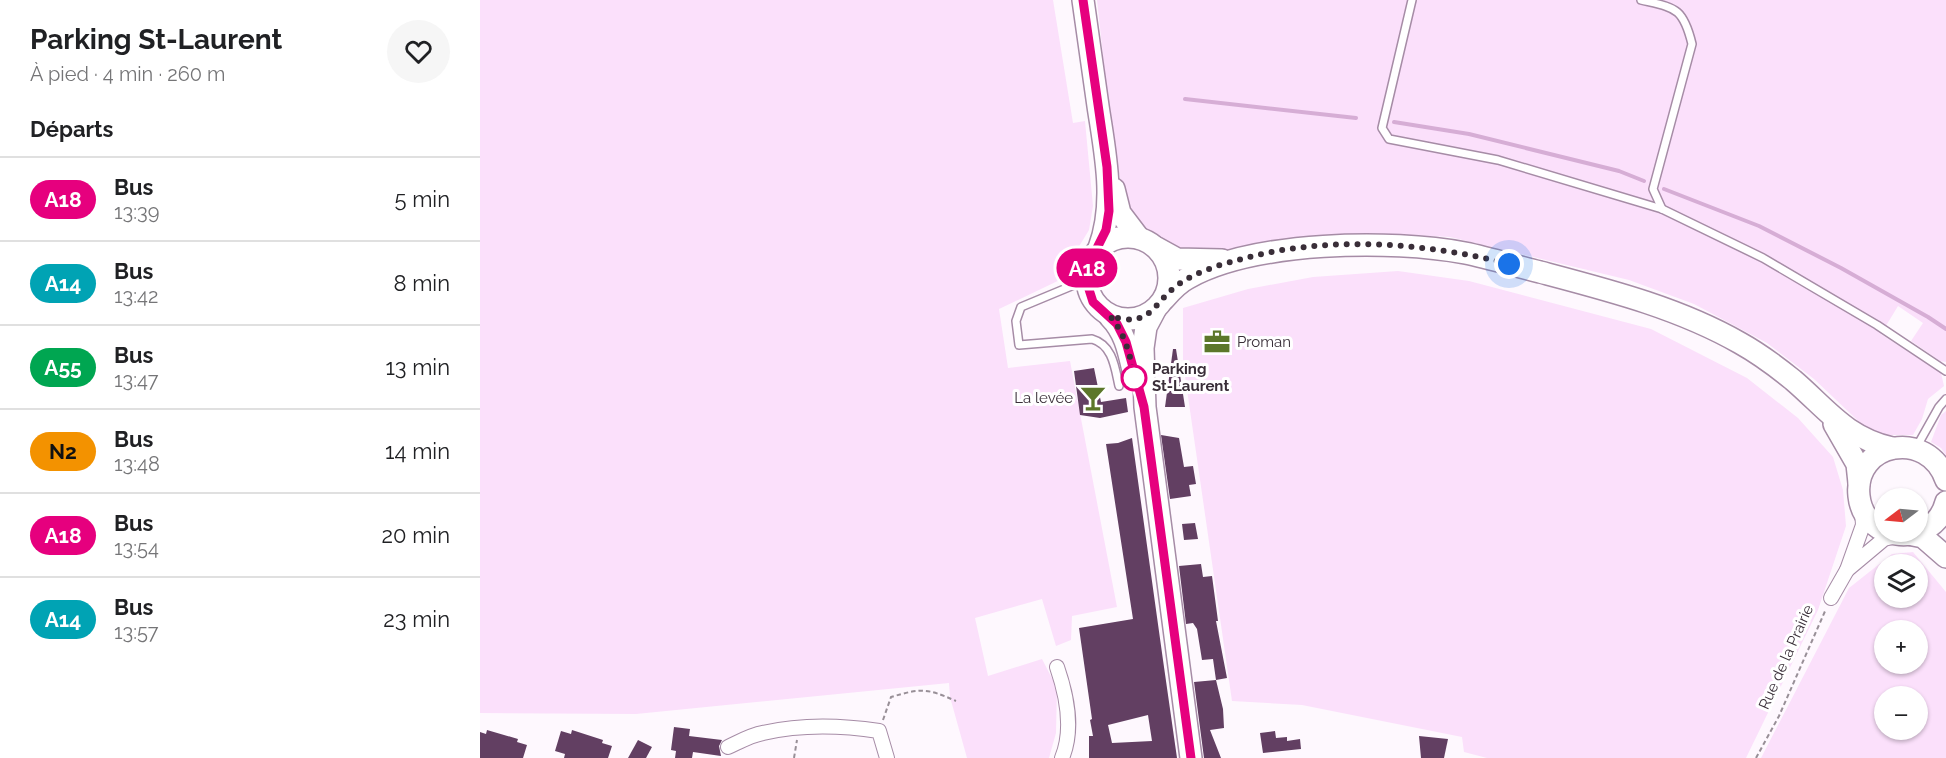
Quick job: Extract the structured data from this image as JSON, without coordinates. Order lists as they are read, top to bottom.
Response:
{
  "streets": {
    "street": ["Rue de la Prairie"]
  },
  "places": {
    "office": ["Proman"],
    "other": ["Parking St-Laurent"],
    "bar": ["La levée"]
  },
  "lines": ["bus line A18"],
  "north": "left",
  "page": {
    "heading": [
      ["Parking St-Laurent", "À pied · 4 min · 260 m"],
      "Départs"
    ],
    "on_map": "A18",
    "list": [
      {
        "mark": "A18",
        "name": "Bus",
        "note": "13:39",
        "value": "5 min"
      },
      {
        "mark": "A14",
        "name": "Bus",
        "note": "13:42",
        "value": "8 min"
      },
      {
        "mark": "A55",
        "name": "Bus",
        "note": "13:47",
        "value": "13 min"
      },
      {
        "mark": "N2",
        "name": "Bus",
        "note": "13:48",
        "value": "14 min"
      },
      {
        "mark": "A18",
        "name": "Bus",
        "note": "13:54",
        "value": "20 min"
      },
      {
        "mark": "A14",
        "name": "Bus",
        "note": "13:57",
        "value": "23 min"
      }
    ],
    "map_buttons": ["+", "−"]
  }
}
